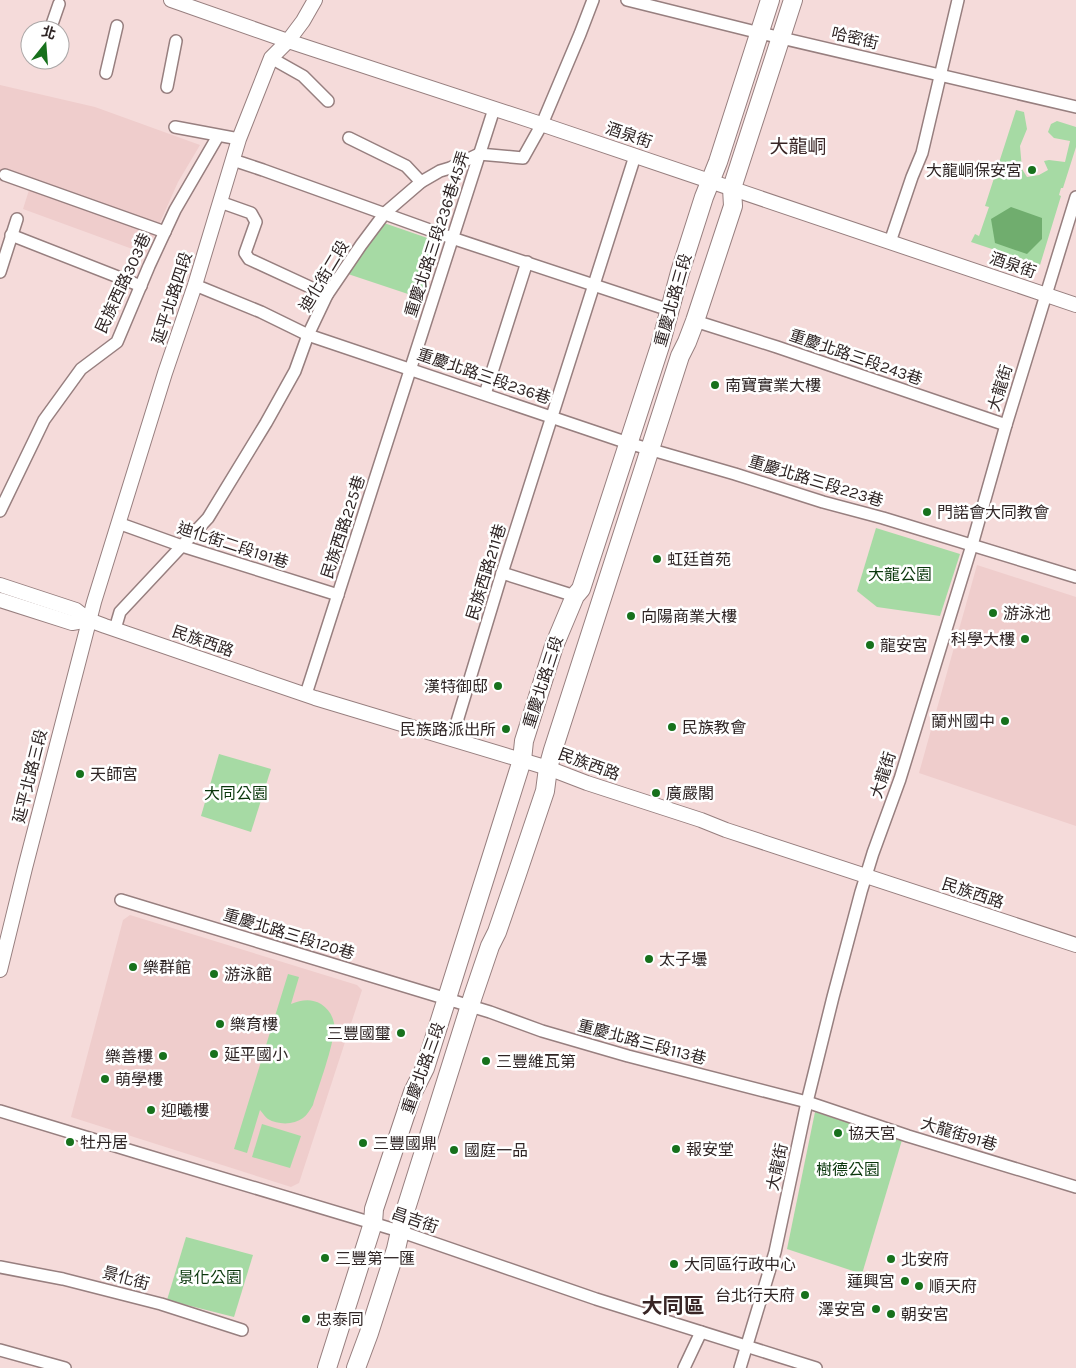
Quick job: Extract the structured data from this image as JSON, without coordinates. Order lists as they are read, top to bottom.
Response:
{
  "streets": {
    "main road": ["重慶北路三段"],
    "street": [
      "哈密街",
      "酒泉街",
      "重慶北路三段236巷45弄",
      "迪化街二段",
      "民族西路303巷",
      "延平北路四段",
      "重慶北路三段243巷",
      "重慶北路三段236巷",
      "大龍街",
      "重慶北路三段223巷",
      "民族西路225巷",
      "迪化街二段191巷",
      "民族西路211巷",
      "民族西路",
      "延平北路三段",
      "重慶北路三段120巷",
      "重慶北路三段113巷",
      "大龍街91巷",
      "昌吉街",
      "景化街"
    ]
  },
  "crossings": [
    ["哈密街", "重慶北路三段"],
    ["酒泉街", "重慶北路三段236巷45弄"],
    ["酒泉街", "延平北路四段"],
    ["酒泉街", "重慶北路三段"],
    ["酒泉街", "大龍街"],
    ["酒泉街", "民族西路211巷"],
    ["重慶北路三段236巷45弄", "迪化街二段"],
    ["重慶北路三段236巷45弄", "重慶北路三段236巷"],
    ["重慶北路三段236巷45弄", "民族西路225巷"],
    ["迪化街二段", "重慶北路三段236巷"],
    ["迪化街二段", "迪化街二段191巷"],
    ["迪化街二段", "民族西路"],
    ["延平北路四段", "重慶北路三段236巷"],
    ["延平北路四段", "迪化街二段191巷"],
    ["延平北路四段", "民族西路"],
    ["延平北路四段", "延平北路三段"],
    ["重慶北路三段", "重慶北路三段243巷"],
    ["重慶北路三段", "重慶北路三段236巷"],
    ["重慶北路三段", "重慶北路三段223巷"],
    ["重慶北路三段", "民族西路"],
    ["重慶北路三段", "重慶北路三段120巷"],
    ["重慶北路三段", "重慶北路三段113巷"],
    ["重慶北路三段", "昌吉街"],
    ["重慶北路三段243巷", "大龍街"],
    ["重慶北路三段236巷", "重慶北路三段223巷"],
    ["重慶北路三段236巷", "民族西路225巷"],
    ["重慶北路三段236巷", "民族西路211巷"],
    ["大龍街", "重慶北路三段223巷"],
    ["大龍街", "民族西路"],
    ["大龍街", "重慶北路三段113巷"],
    ["大龍街", "大龍街91巷"],
    ["大龍街", "昌吉街"],
    ["民族西路225巷", "迪化街二段191巷"],
    ["民族西路225巷", "民族西路"],
    ["民族西路211巷", "民族西路"],
    ["民族西路", "延平北路三段"],
    ["重慶北路三段120巷", "重慶北路三段113巷"],
    ["重慶北路三段113巷", "大龍街91巷"]
  ],
  "districts": ["大龍峒", "大同區"],
  "parks": [
    "大龍公園",
    "大同公園",
    "樹德公園",
    "景化公園"
  ],
  "places": [
    "大龍峒保安宮",
    "南寶實業大樓",
    "門諾會大同教會",
    "虹廷首苑",
    "游泳池",
    "向陽商業大樓",
    "科學大樓",
    "龍安宮",
    "漢特御邸",
    "蘭州國中",
    "民族教會",
    "民族路派出所",
    "天師宮",
    "廣嚴閣",
    "太子壜",
    "樂群館",
    "游泳館",
    "樂育樓",
    "三豐國璽",
    "延平國小",
    "樂善樓",
    "三豐維瓦第",
    "萌學樓",
    "迎曦樓",
    "協天宮",
    "牡丹居",
    "三豐國鼎",
    "報安堂",
    "國庭一品",
    "三豐第一匯",
    "北安府",
    "大同區行政中心",
    "蓮興宮",
    "順天府",
    "台北行天府",
    "澤安宮",
    "朝安宮",
    "忠泰同"
  ],
  "north": "top"
}
